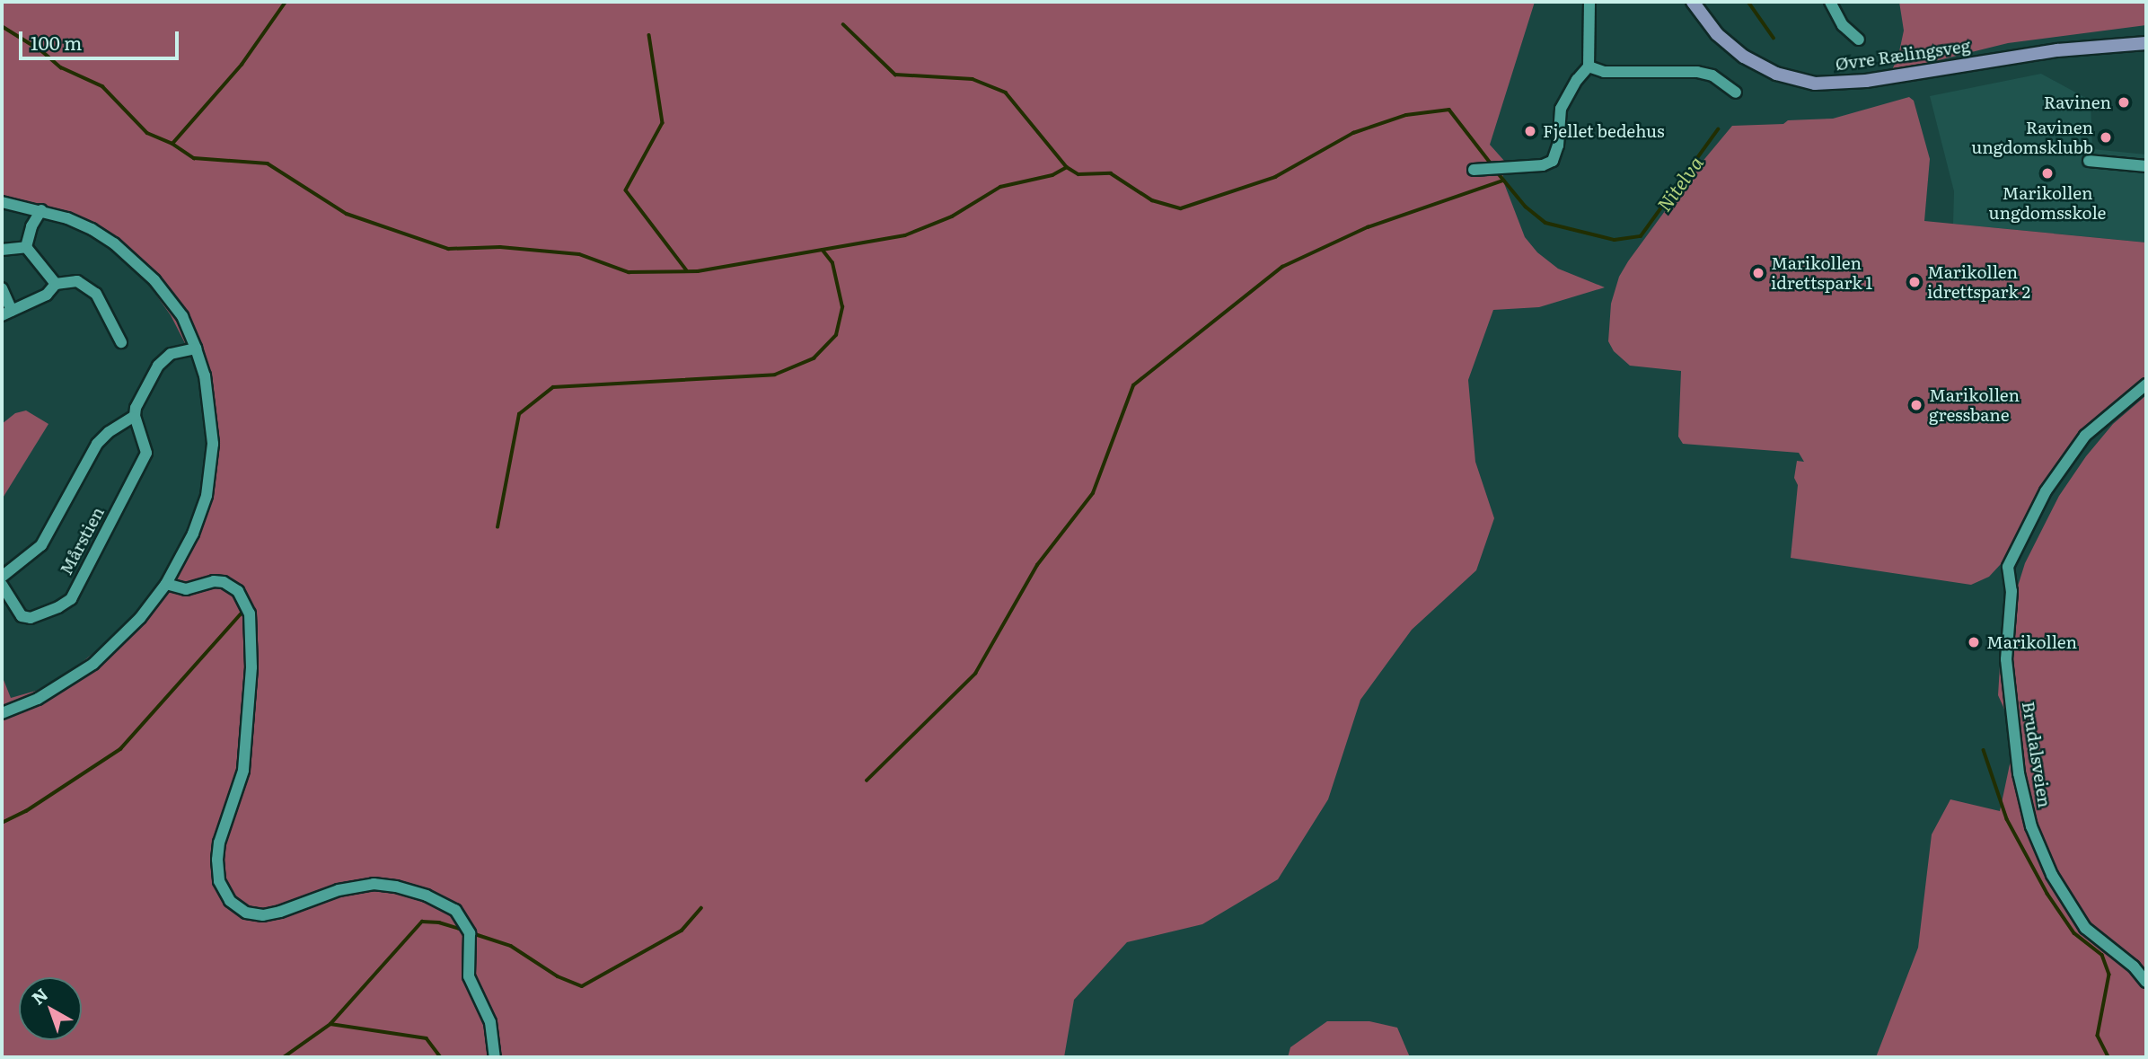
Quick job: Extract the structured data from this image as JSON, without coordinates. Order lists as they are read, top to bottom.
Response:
{
  "streets": {
    "main road": ["Øvre Rælingsveg"],
    "street": ["Mårstien", "Brudalsveien"]
  },
  "water": ["Nitelva"],
  "places": [
    "Ravinen",
    "Fjellet bedehus",
    "Ravinen ungdomsklubb",
    "Marikollen ungdomsskole",
    "Marikollen idrettspark 1",
    "Marikollen idrettspark 2",
    "Marikollen gressbane",
    "Marikollen"
  ],
  "scale_bar": "100 m",
  "north": "top left"
}
